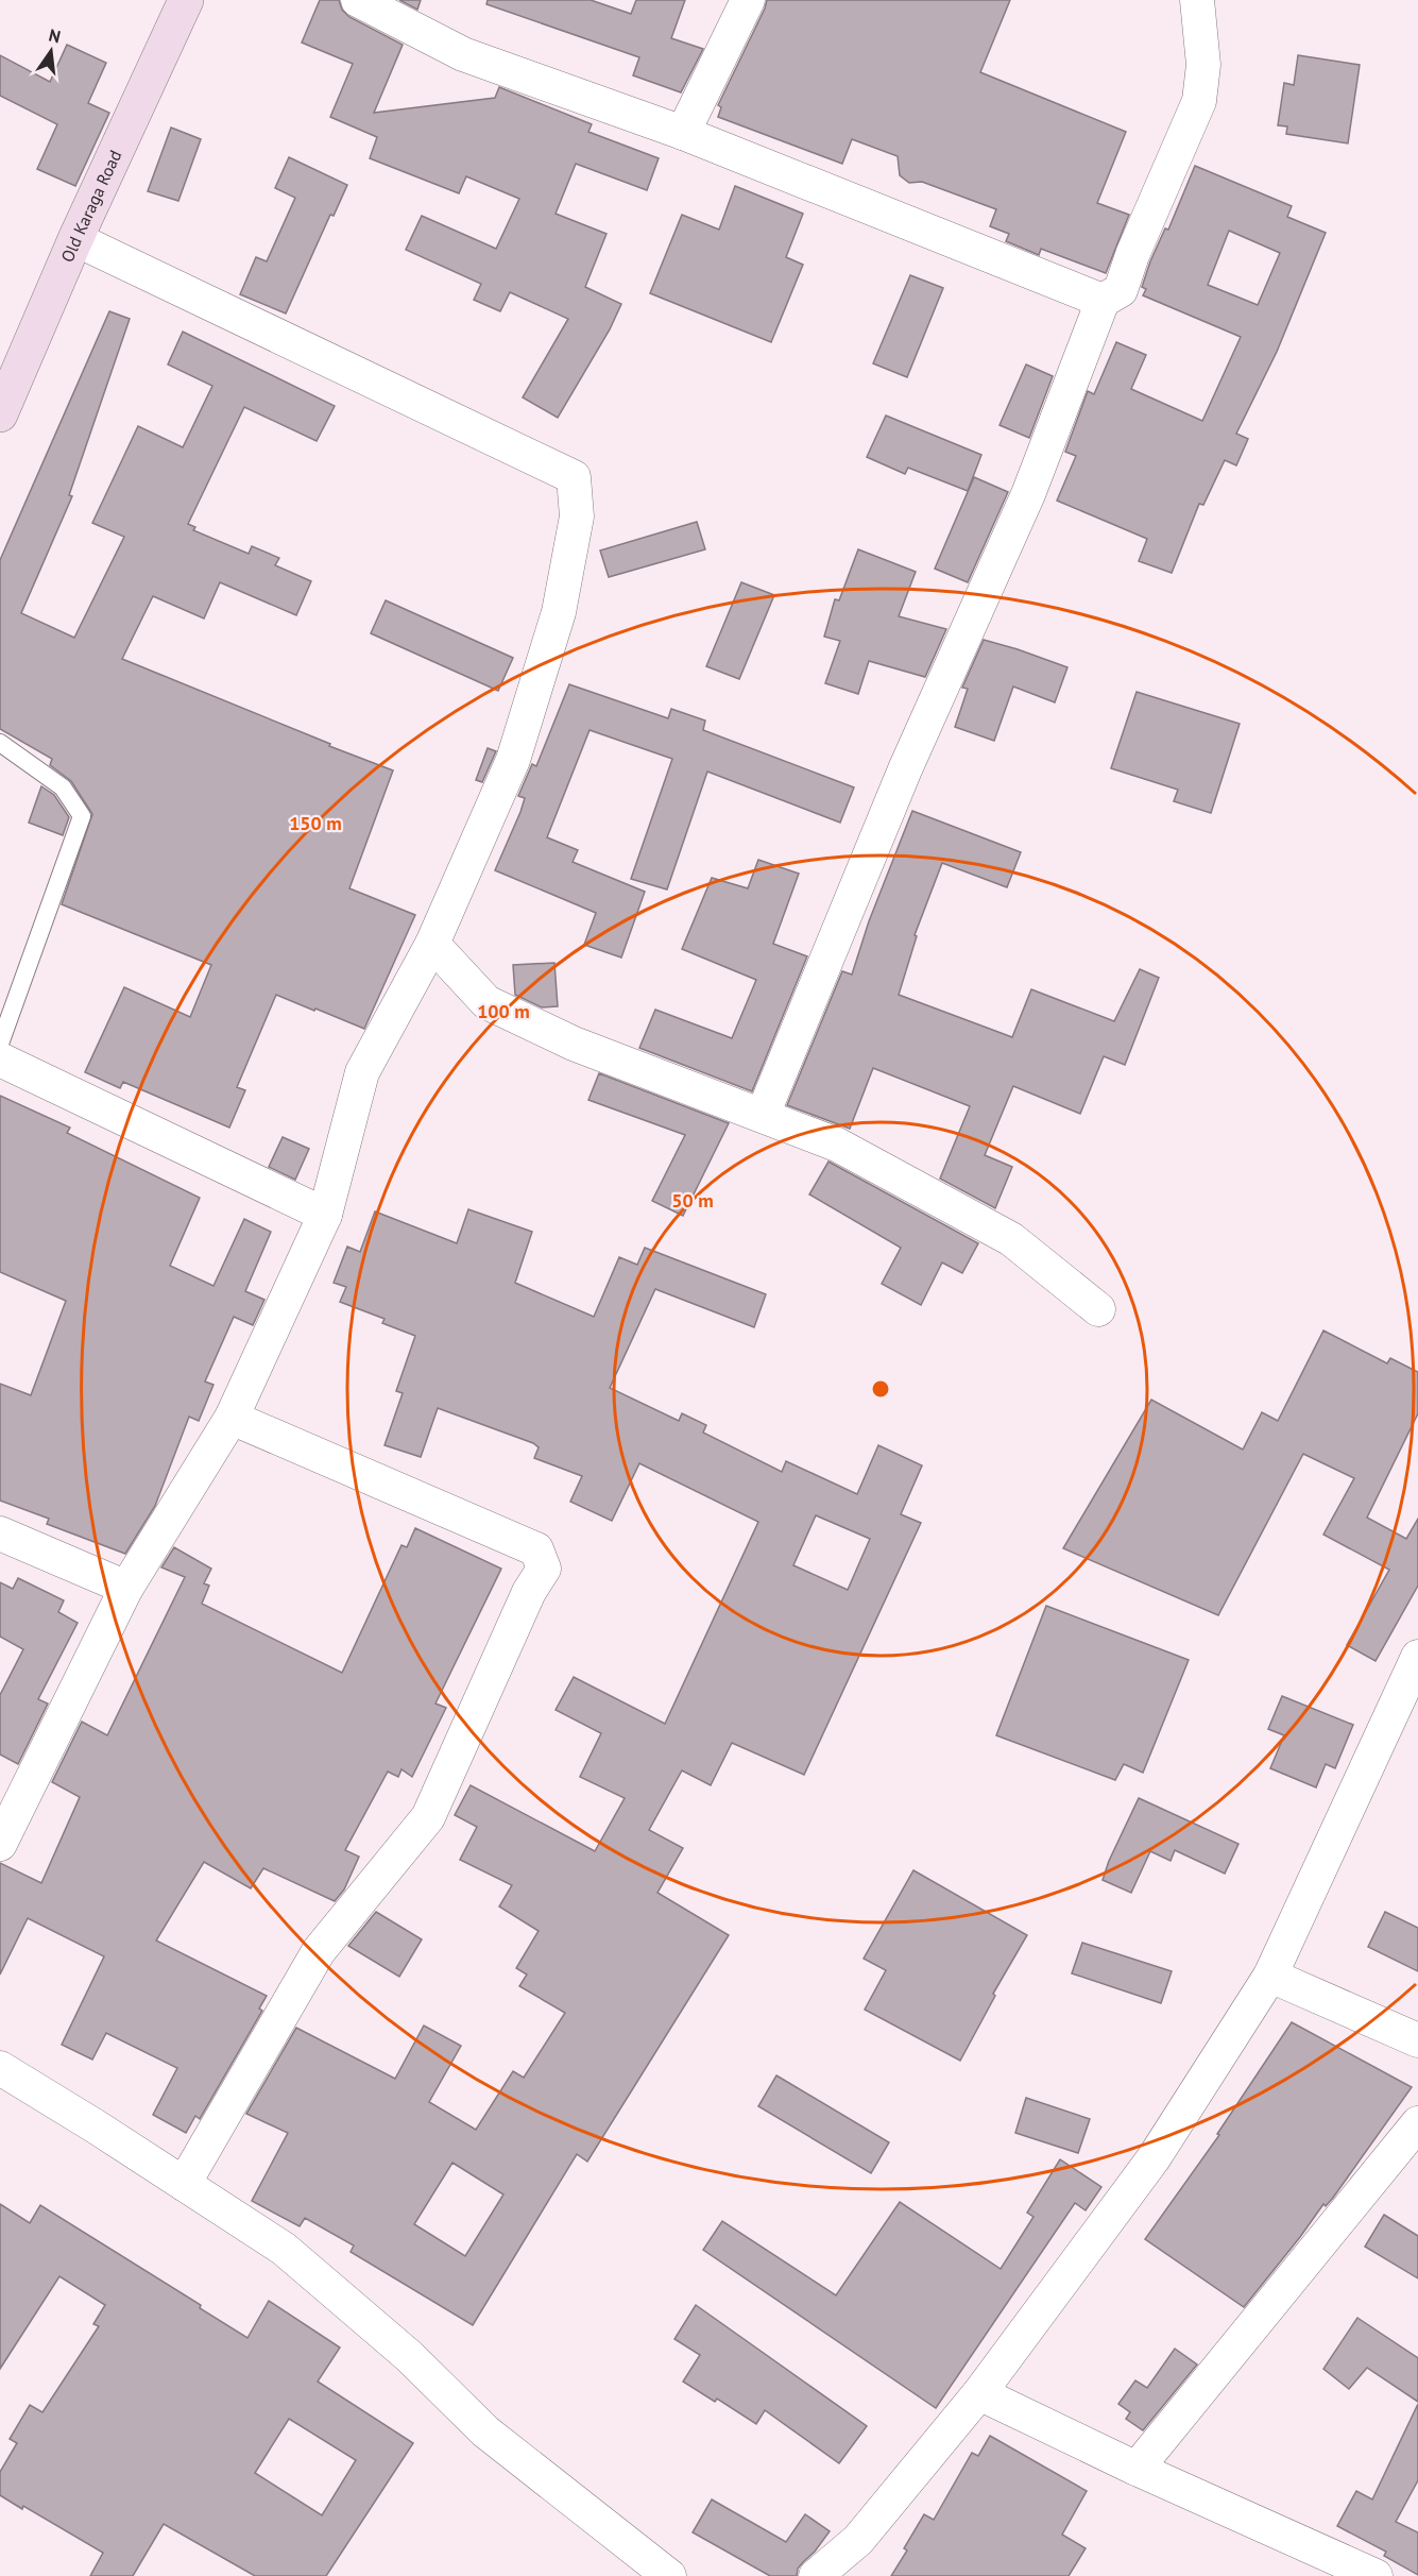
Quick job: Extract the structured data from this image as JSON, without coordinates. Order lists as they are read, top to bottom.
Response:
{
  "streets": {
    "street": ["Old Karaga Road"]
  },
  "north": "top",
  "rings": ["150 m", "100 m", "50 m"]
}
